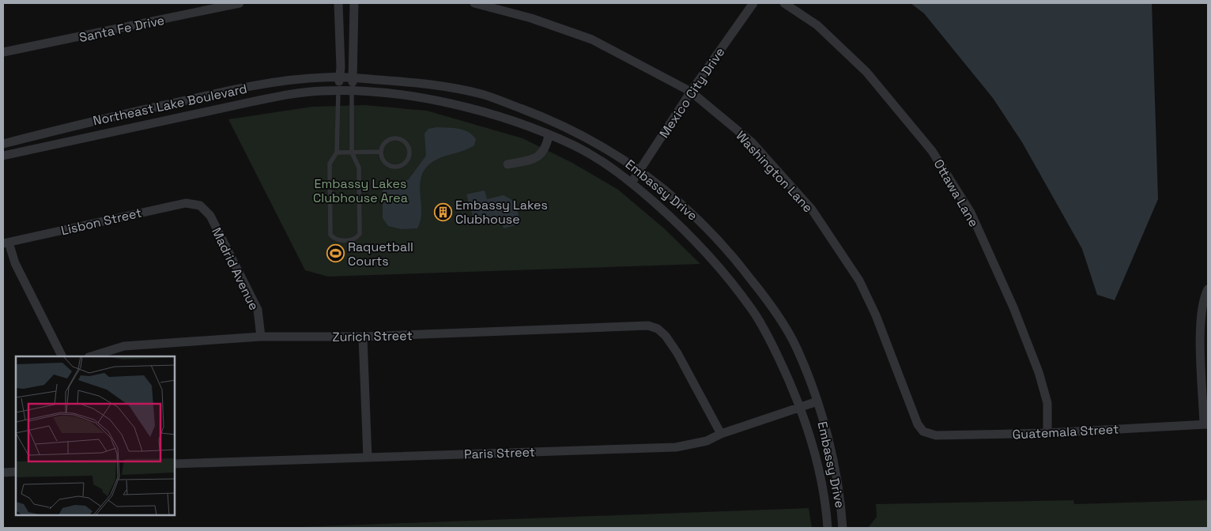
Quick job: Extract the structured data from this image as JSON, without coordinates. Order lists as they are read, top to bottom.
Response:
{
  "streets": {
    "street": [
      "Santa Fe Drive",
      "Mexico City Drive",
      "Northeast Lake Boulevard",
      "Washington Lane",
      "Embassy Drive",
      "Ottawa Lane",
      "Lisbon Street",
      "Madrid Avenue",
      "Zurich Street",
      "Guatemala Street",
      "Paris Street"
    ]
  },
  "crossings": [
    ["Mexico City Drive", "Washington Lane"],
    ["Mexico City Drive", "Embassy Drive"],
    ["Northeast Lake Boulevard", "Embassy Drive"],
    ["Washington Lane", "Guatemala Street"],
    ["Embassy Drive", "Paris Street"],
    ["Ottawa Lane", "Guatemala Street"],
    ["Lisbon Street", "Madrid Avenue"],
    ["Madrid Avenue", "Zurich Street"],
    ["Zurich Street", "Paris Street"]
  ],
  "parks": ["Embassy Lakes Clubhouse Area"],
  "places": {
    "building": ["Embassy Lakes Clubhouse"],
    "sports": ["Raquetball Courts"]
  }
}
